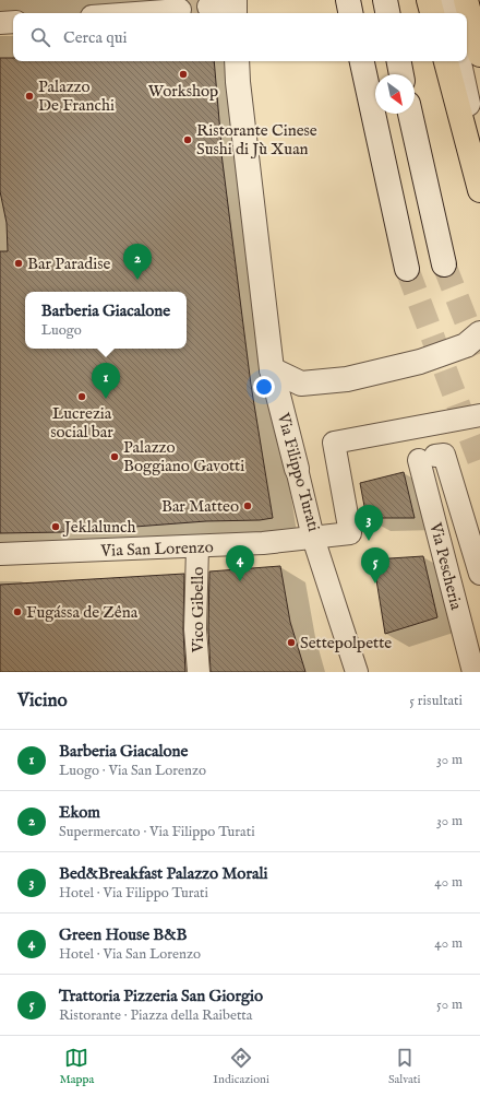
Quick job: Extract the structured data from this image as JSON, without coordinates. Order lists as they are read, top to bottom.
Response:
{
  "streets": {
    "street": [
      "Via Filippo Turati",
      "Via San Lorenzo",
      "Via Pescheria",
      "Vico Gibello"
    ]
  },
  "crossings": [
    ["Via Filippo Turati", "Via San Lorenzo"],
    ["Via San Lorenzo", "Vico Gibello"]
  ],
  "places": [
    "Workshop",
    "Palazzo De Franchi",
    "Ristorante Cinese Sushi di Jù Xuan",
    "Bar Paradise",
    "Lucrezia social bar",
    "Palazzo Boggiano Gavotti",
    "Bar Matteo",
    "Jeklalunch",
    "Fugássa de Zêna",
    "Settepolpette"
  ],
  "north": "bottom right",
  "page": {
    "search": "Cerca qui",
    "pins": [
      "2",
      "1",
      "3",
      "4",
      "5"
    ],
    "popup": ["Barberia Giacalone", "Luogo"],
    "heading": ["Vicino", "5 risultati"],
    "list": [
      {
        "mark": "1",
        "name": "Barberia Giacalone",
        "note": "Luogo · Via San Lorenzo",
        "value": "30 m"
      },
      {
        "mark": "2",
        "name": "Ekom",
        "note": "Supermercato · Via Filippo Turati",
        "value": "30 m"
      },
      {
        "mark": "3",
        "name": "Bed&Breakfast Palazzo Morali",
        "note": "Hotel · Via Filippo Turati",
        "value": "40 m"
      },
      {
        "mark": "4",
        "name": "Green House B&B",
        "note": "Hotel · Via San Lorenzo",
        "value": "40 m"
      },
      {
        "mark": "5",
        "name": "Trattoria Pizzeria San Giorgio",
        "note": "Ristorante · Piazza della Raibetta",
        "value": "50 m"
      }
    ],
    "nav": ["Mappa", "Indicazioni", "Salvati"]
  }
}
